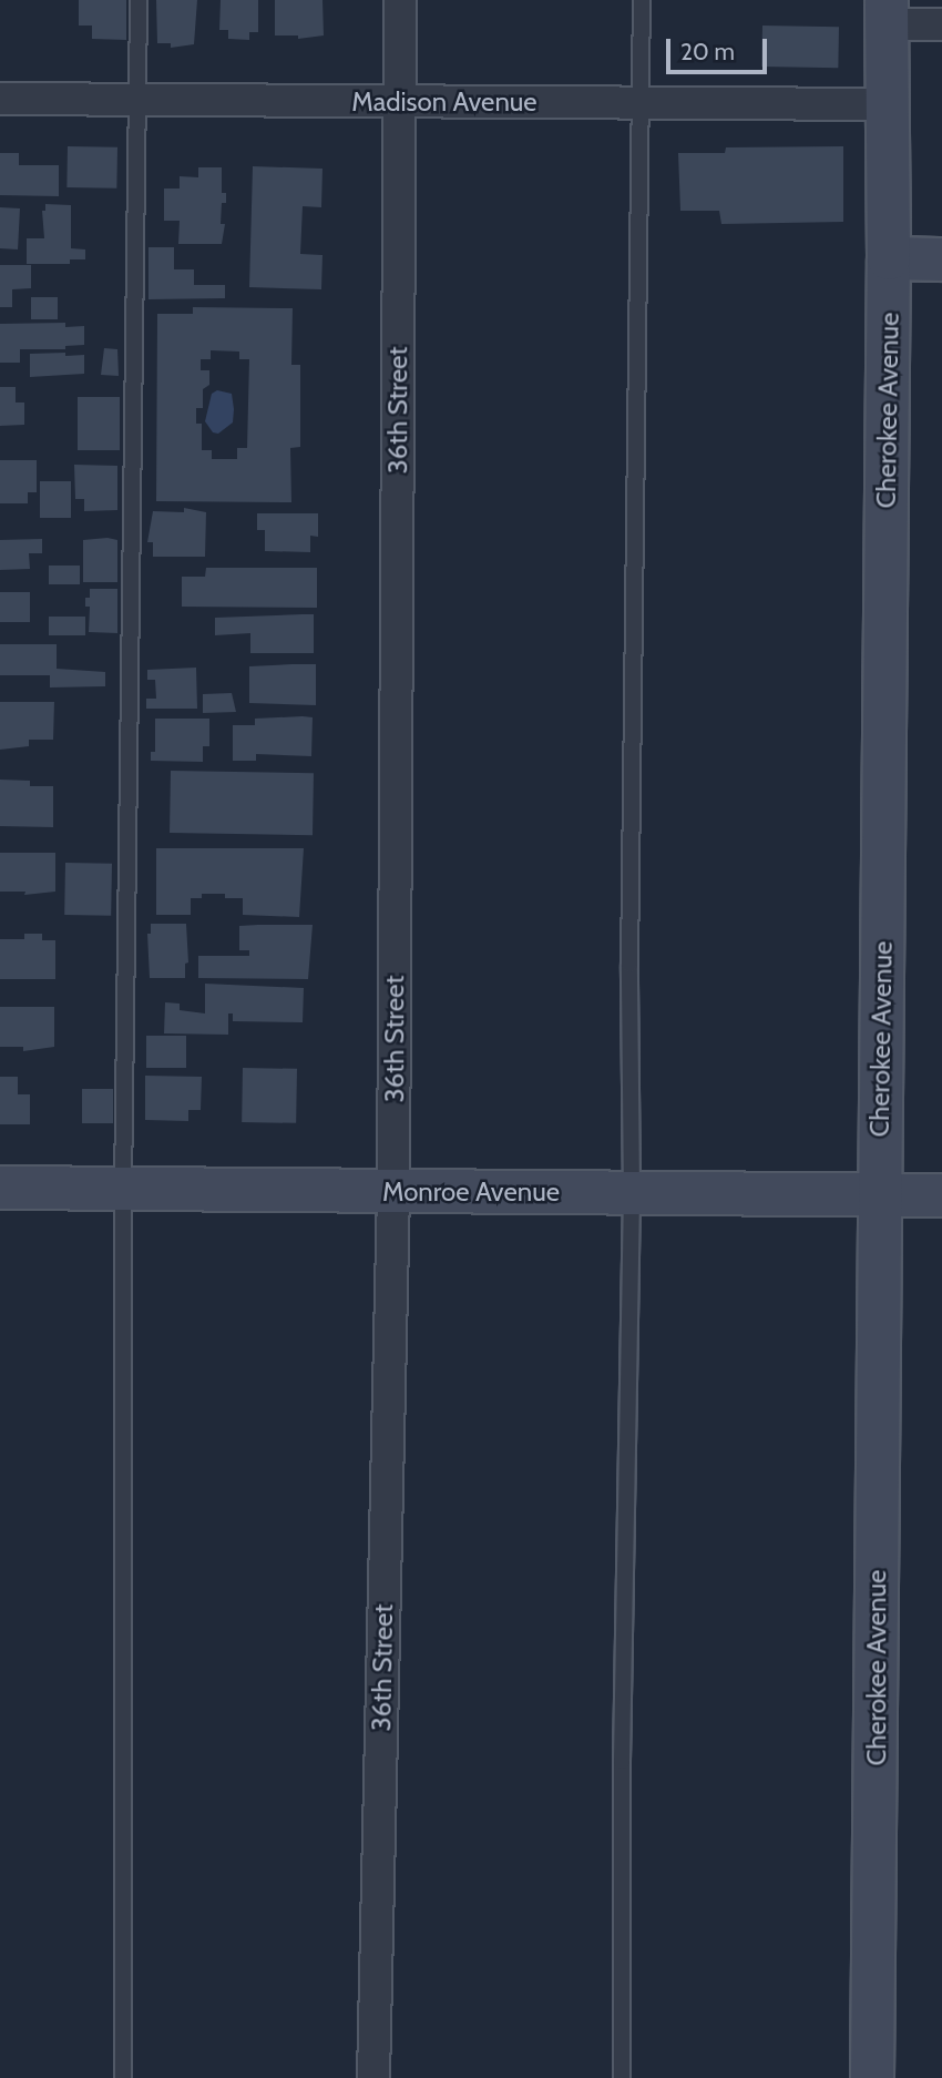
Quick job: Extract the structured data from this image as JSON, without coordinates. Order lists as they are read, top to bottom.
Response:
{
  "streets": {
    "street": [
      "Madison Avenue",
      "36th Street",
      "Cherokee Avenue",
      "Monroe Avenue"
    ]
  },
  "crossings": [
    ["Madison Avenue", "36th Street"],
    ["Madison Avenue", "Cherokee Avenue"],
    ["36th Street", "Monroe Avenue"],
    ["Cherokee Avenue", "Monroe Avenue"]
  ],
  "scale_bar": "20 m"
}
